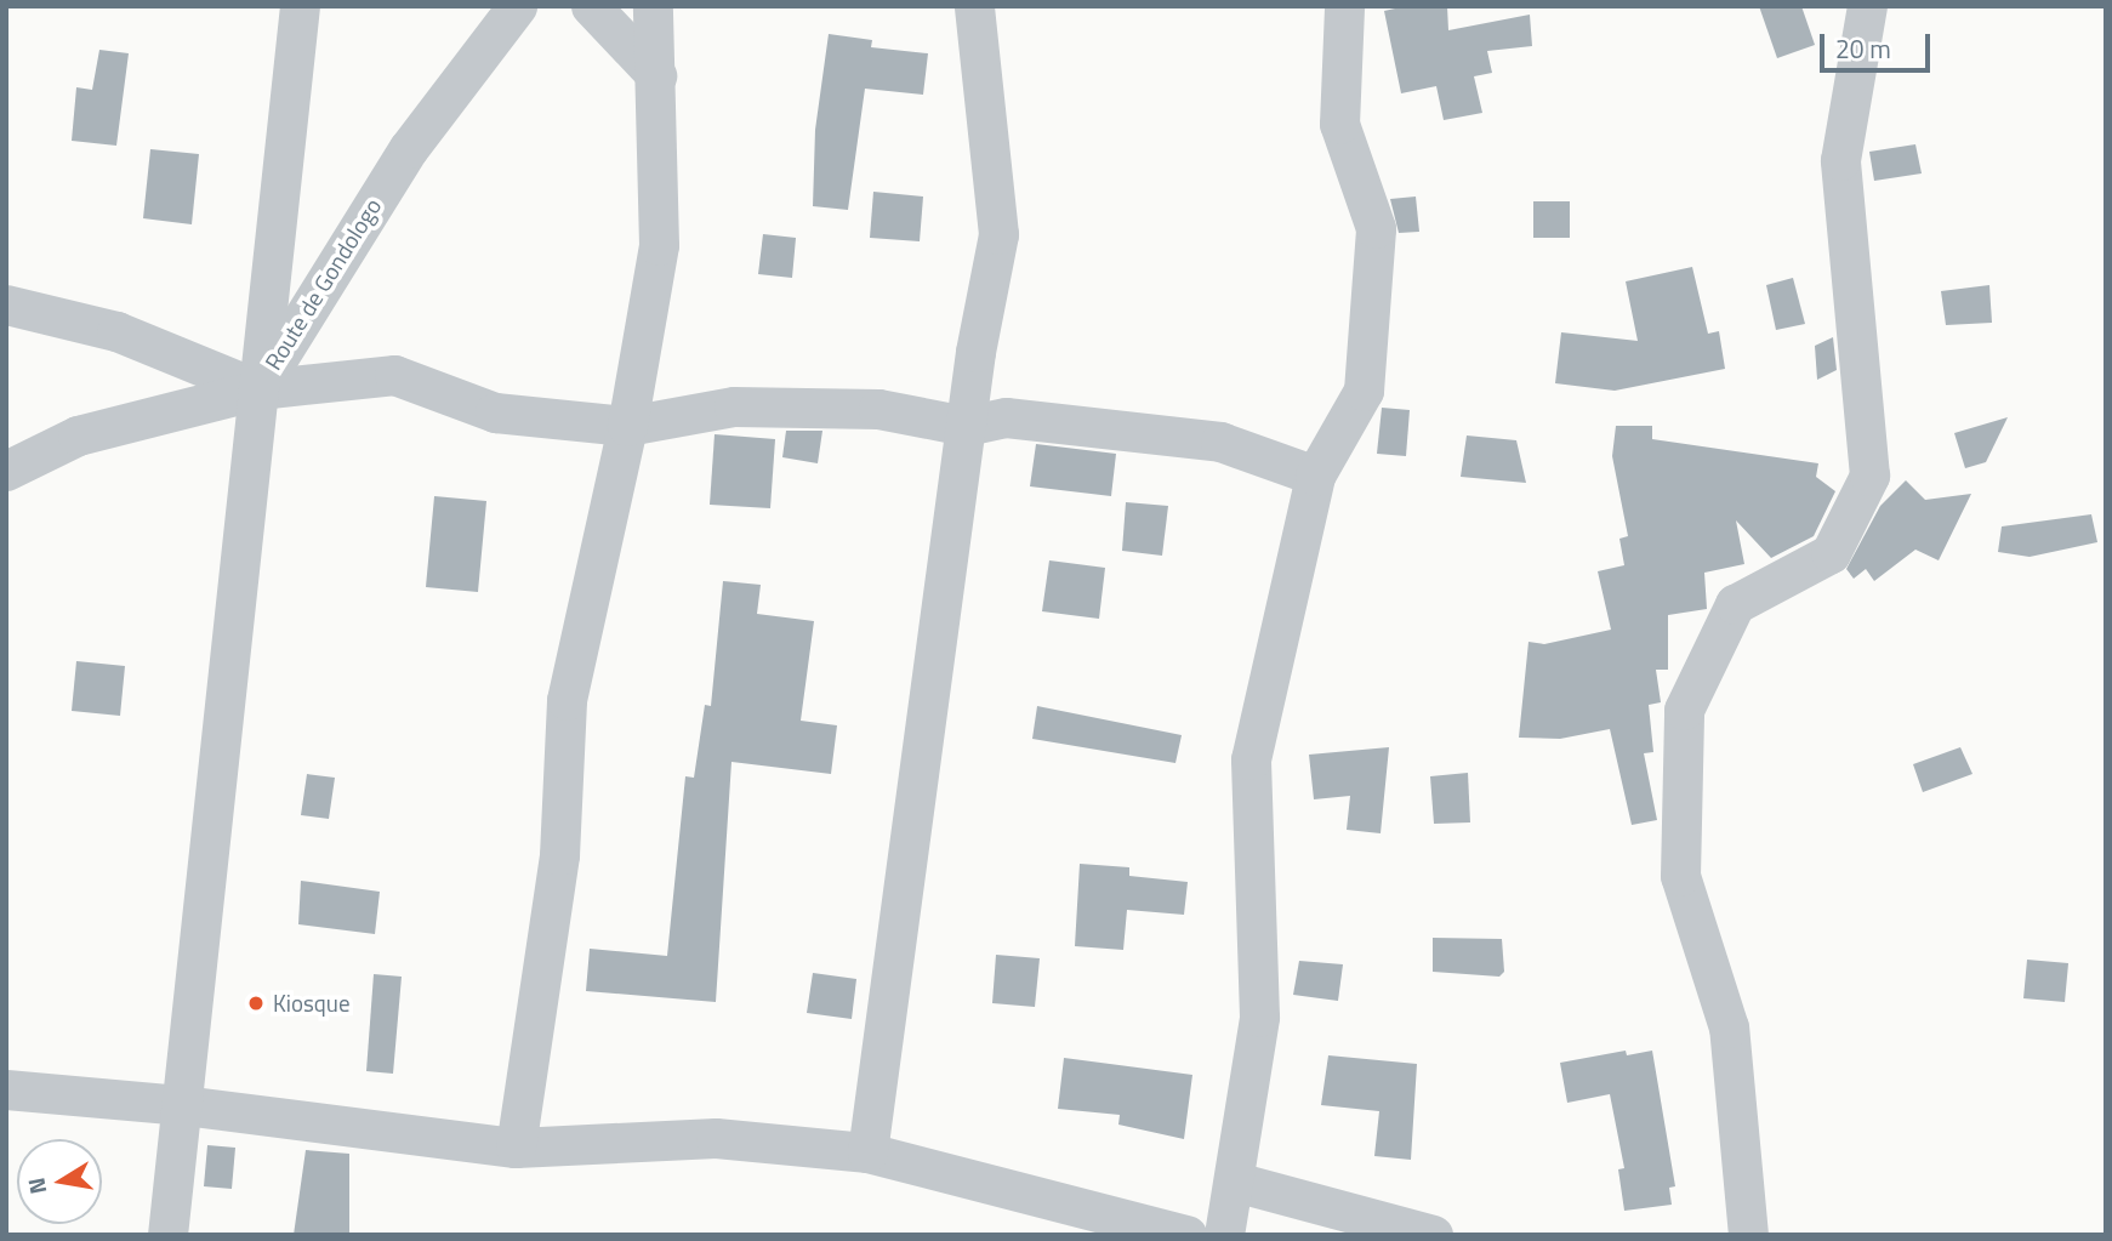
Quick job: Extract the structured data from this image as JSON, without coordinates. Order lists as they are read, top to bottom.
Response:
{
  "streets": {
    "street": ["Route de Gondologo"]
  },
  "places": ["Kiosque"],
  "scale_bar": "20 m",
  "north": "left"
}
